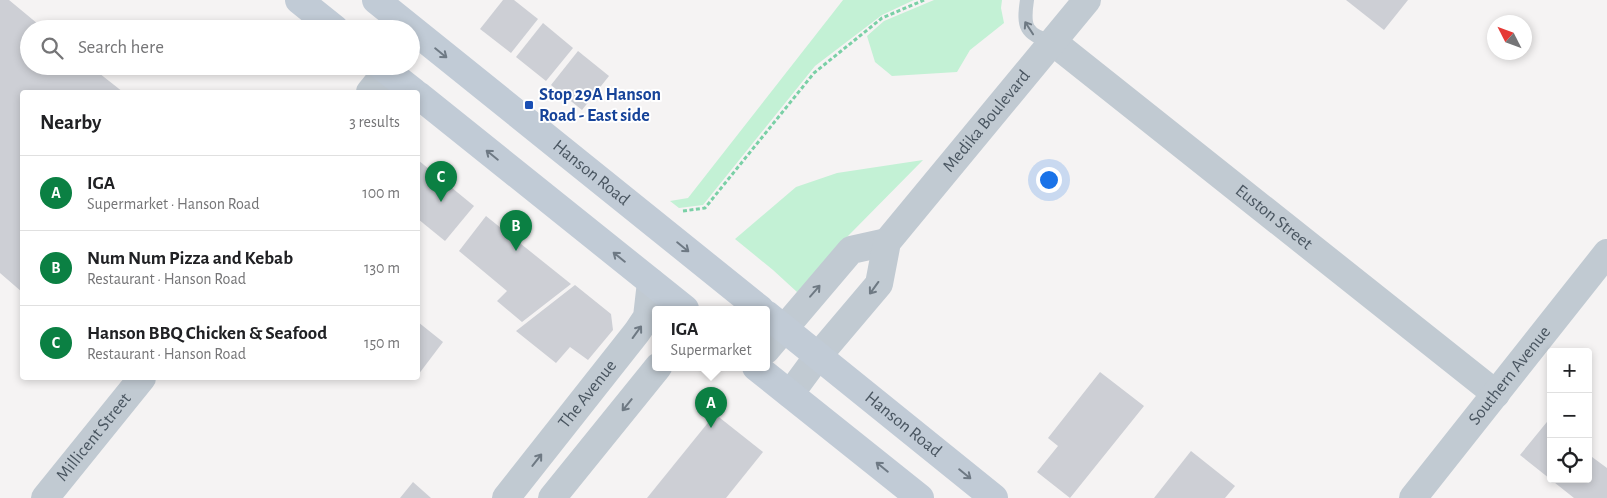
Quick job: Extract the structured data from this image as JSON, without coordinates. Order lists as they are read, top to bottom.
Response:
{
  "streets": {
    "main road": ["Hanson Road"],
    "street": [
      "Medika Boulevard",
      "Euston Street",
      "Southern Avenue",
      "The Avenue",
      "Millicent Street"
    ]
  },
  "crossings": [
    ["Medika Boulevard", "Hanson Road"],
    ["Medika Boulevard", "Euston Street"],
    ["Euston Street", "Southern Avenue"]
  ],
  "places": {
    "transit": ["Stop 29A Hanson Road - East side"]
  },
  "north": "top left",
  "page": {
    "search": "Search here",
    "heading": ["Nearby", "3 results"],
    "list": [
      {
        "mark": "A",
        "name": "IGA",
        "note": "Supermarket · Hanson Road",
        "value": "100 m"
      },
      {
        "mark": "B",
        "name": "Num Num Pizza and Kebab",
        "note": "Restaurant · Hanson Road",
        "value": "130 m"
      },
      {
        "mark": "C",
        "name": "Hanson BBQ Chicken & Seafood",
        "note": "Restaurant · Hanson Road",
        "value": "150 m"
      }
    ],
    "pins": ["C", "B", "A"],
    "popup": ["IGA", "Supermarket"],
    "map_buttons": ["+", "−"]
  }
}
